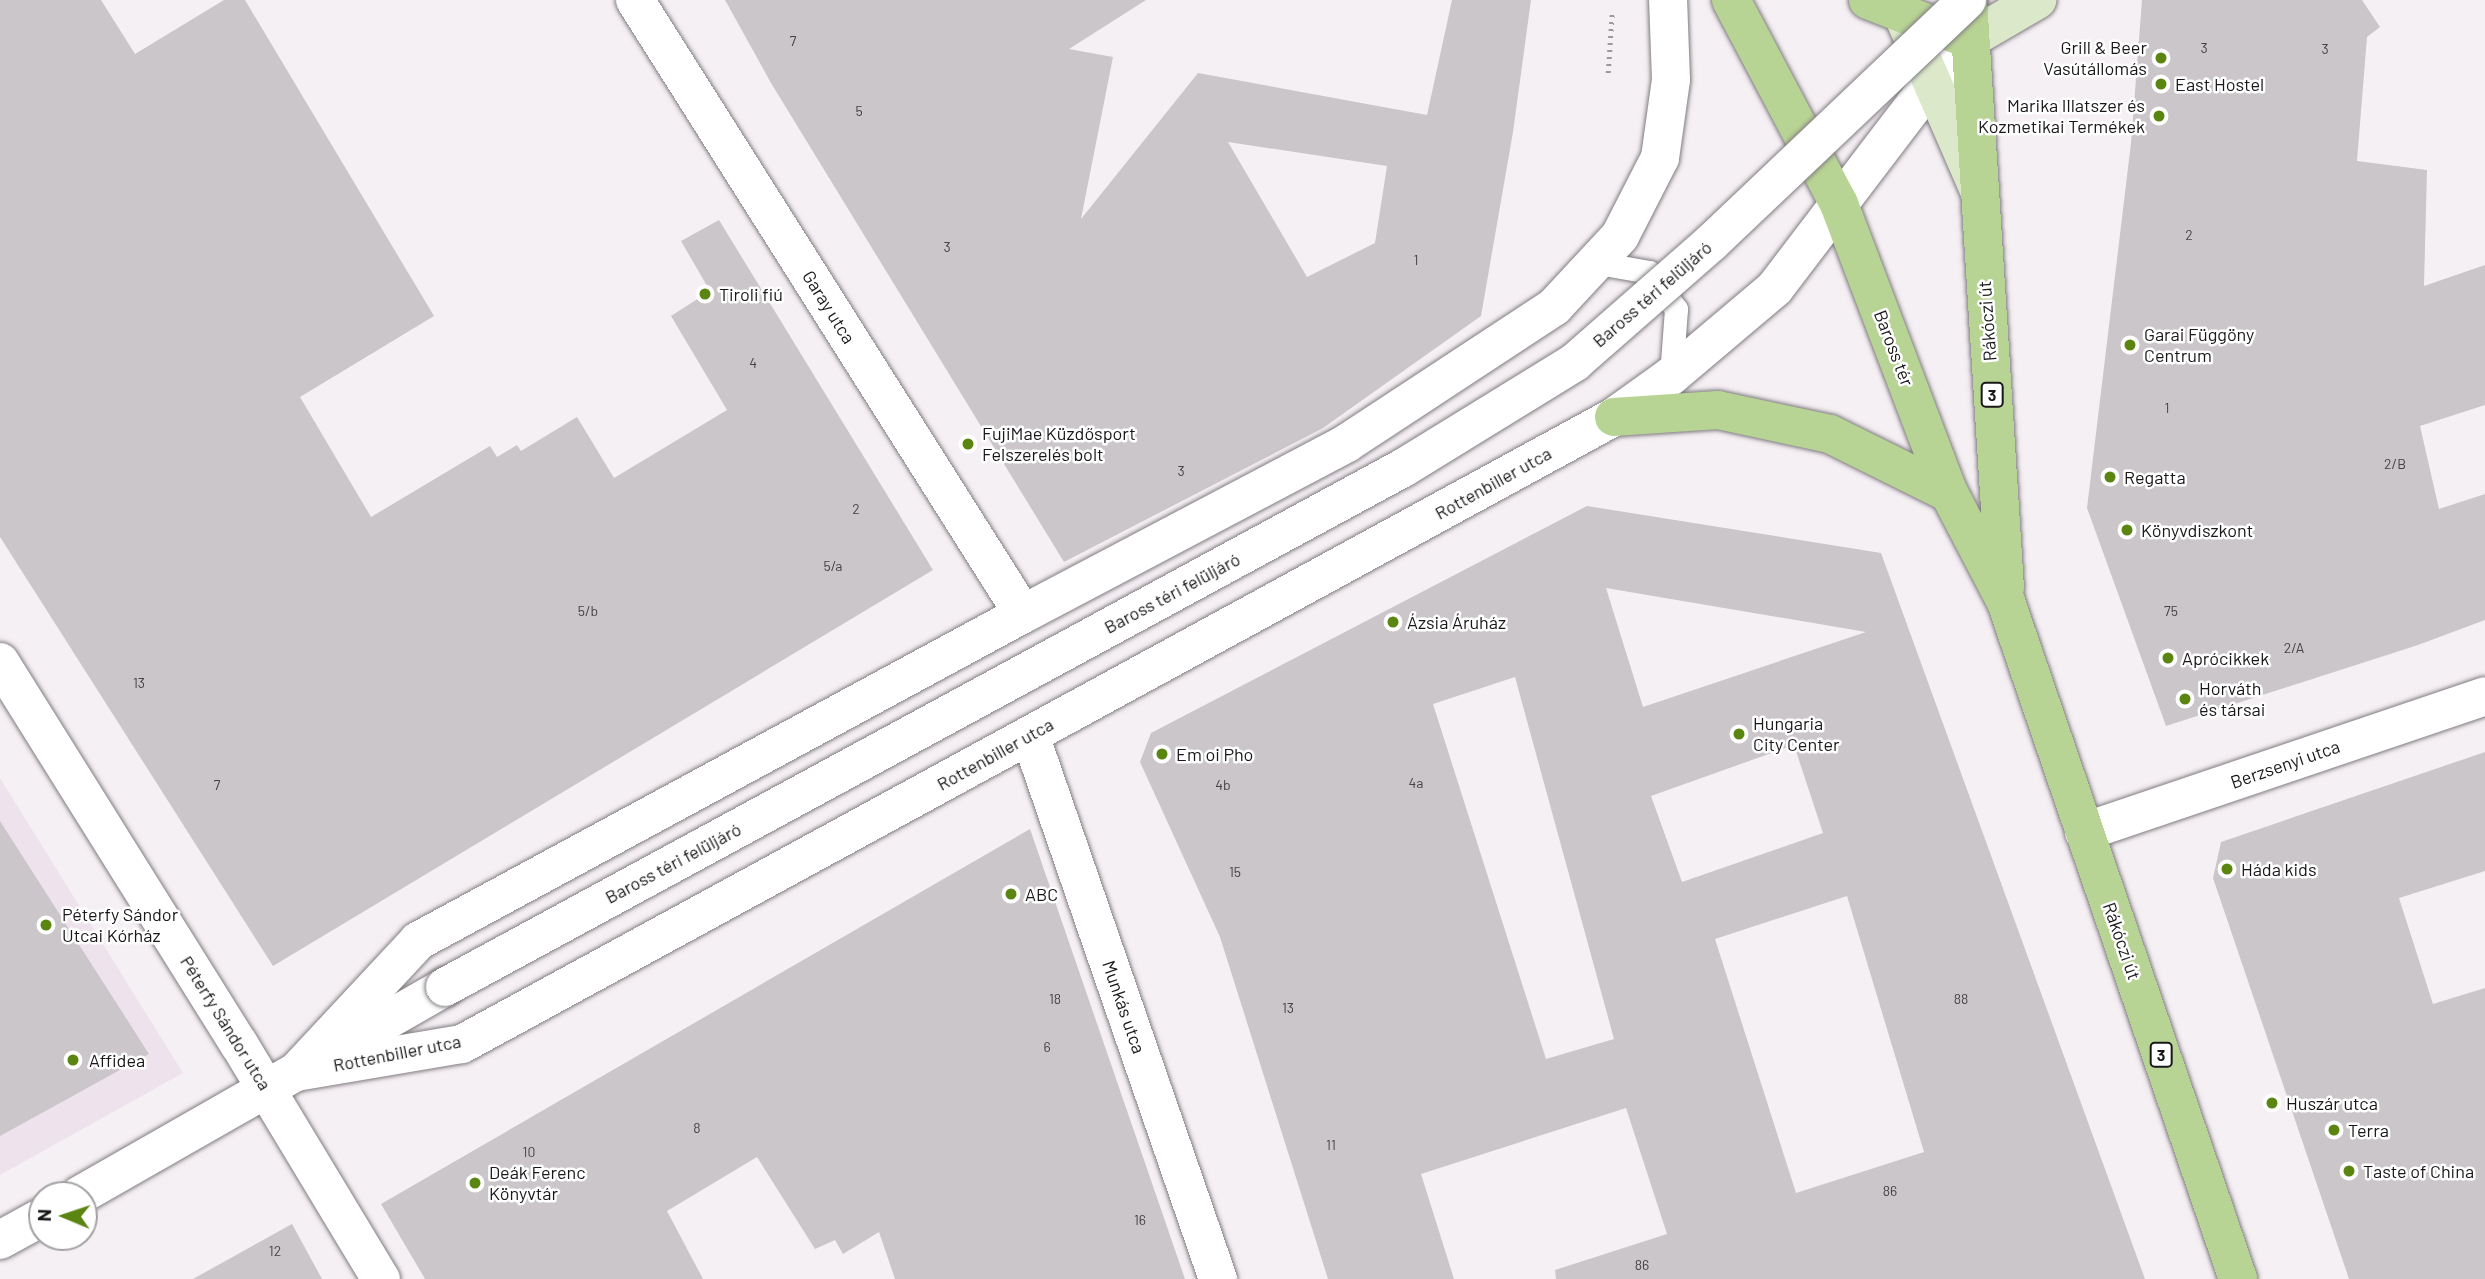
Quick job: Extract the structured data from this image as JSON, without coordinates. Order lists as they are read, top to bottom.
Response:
{
  "streets": {
    "main road": ["Rákóczi út", "Baross tér", "3"],
    "street": [
      "Baross téri felüljáró",
      "Garay utca",
      "Rottenbiller utca",
      "Berzsenyi utca",
      "Munkás utca",
      "Péterfy Sándor utca"
    ]
  },
  "crossings": [
    ["Baross téri felüljáró", "3"],
    ["Baross téri felüljáró", "Rottenbiller utca"],
    ["Baross téri felüljáró", "Péterfy Sándor utca"],
    ["Garay utca", "Rottenbiller utca"],
    ["Rákóczi út", "Baross tér"],
    ["Rákóczi út", "3"],
    ["Rákóczi út", "Berzsenyi utca"],
    ["Baross tér", "Rottenbiller utca"],
    ["Rottenbiller utca", "Munkás utca"],
    ["Rottenbiller utca", "Péterfy Sándor utca"]
  ],
  "places": [
    "Grill & Beer Vasútállomás",
    "East Hostel",
    "Marika Illatszer és Kozmetikai Termékek",
    "Tiroli fiú",
    "Garai Függöny Centrum",
    "FujiMae Küzdősport Felszerelés bolt",
    "Regatta",
    "Könyvdiszkont",
    "Ázsia Áruház",
    "Aprócikkek",
    "Horváth és társai",
    "Hungaria City Center",
    "Em oi Pho",
    "Háda kids",
    "ABC",
    "Péterfy Sándor Utcai Kórház",
    "Affidea",
    "Huszár utca",
    "Terra",
    "Taste of China",
    "Deák Ferenc Könyvtár"
  ],
  "house_numbers": [
    "7",
    "3",
    "3",
    "5",
    "2",
    "3",
    "1",
    "4",
    "1",
    "2/B",
    "3",
    "2",
    "5/a",
    "5/b",
    "75",
    "2/A",
    "13",
    "4a",
    "7",
    "4b",
    "15",
    "18",
    "88",
    "13",
    "6",
    "8",
    "11",
    "10",
    "86",
    "16",
    "12",
    "86"
  ],
  "north": "left"
}
